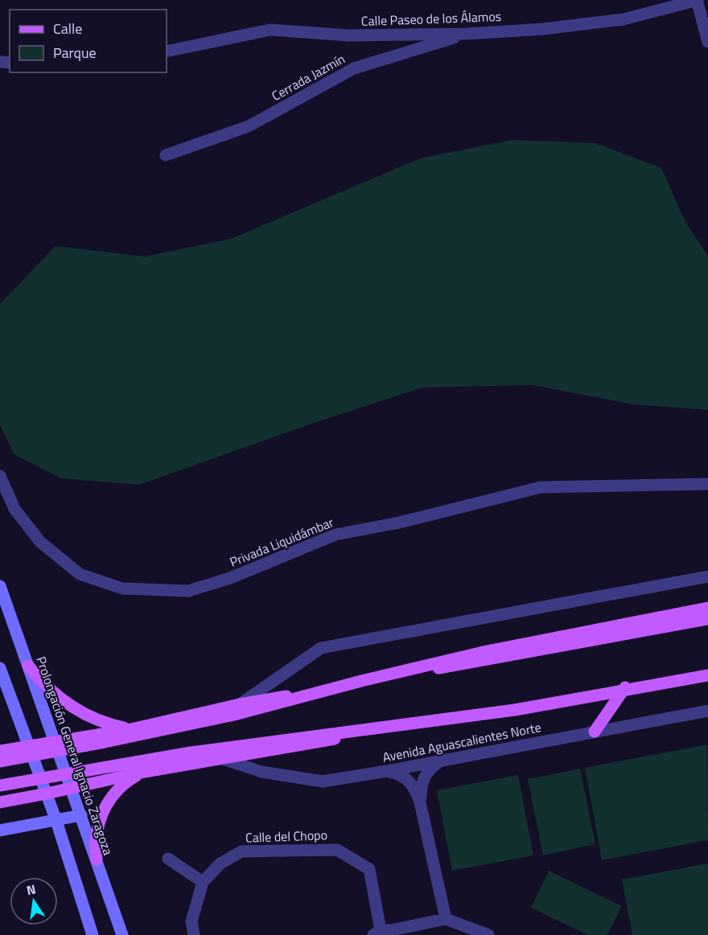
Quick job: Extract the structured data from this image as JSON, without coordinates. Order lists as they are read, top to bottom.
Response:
{
  "streets": {
    "main road": ["Avenida Aguascalientes Norte"],
    "street": [
      "Calle Paseo de los Álamos",
      "Cerrada Jazmín",
      "Privada Liquidámbar",
      "Prolongación General Ignacio Zaragoza",
      "Calle del Chopo"
    ]
  },
  "crossings": [
    ["Calle Paseo de los Álamos", "Cerrada Jazmín"],
    ["Avenida Aguascalientes Norte", "Prolongación General Ignacio Zaragoza"]
  ],
  "legend": ["Calle", "Parque"],
  "north": "top"
}
